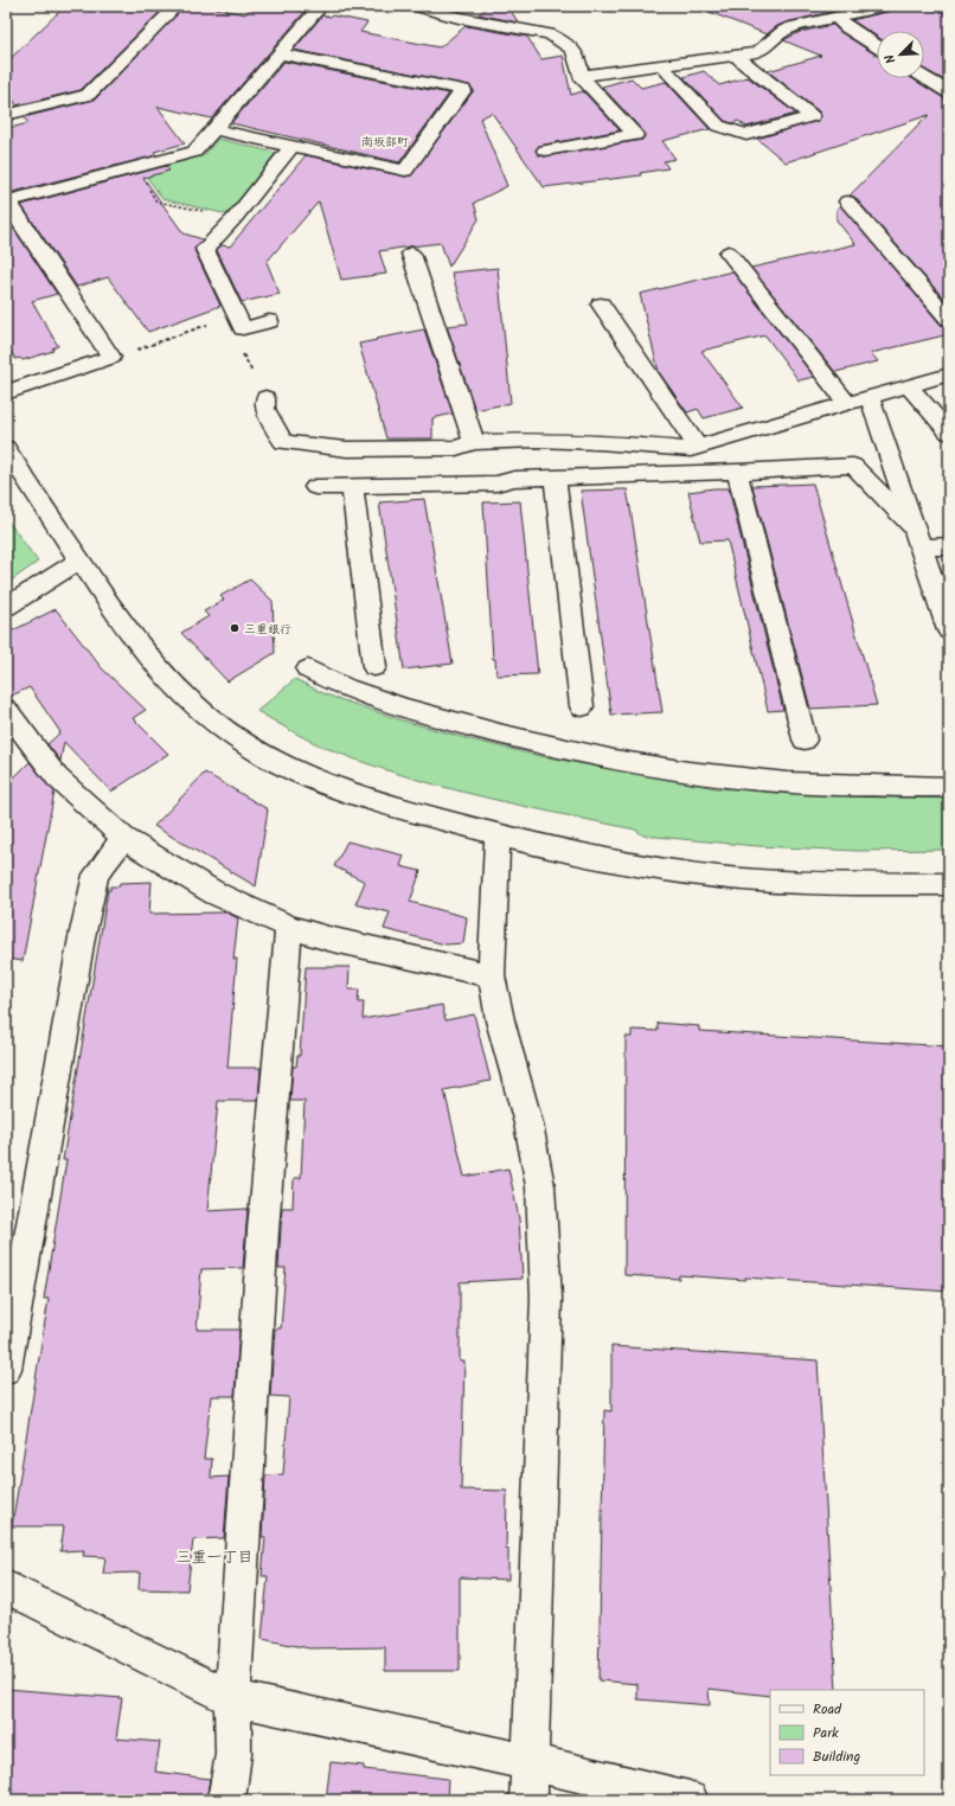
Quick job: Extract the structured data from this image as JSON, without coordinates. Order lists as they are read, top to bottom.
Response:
{
  "districts": ["南坂部町", "三重一丁目"],
  "places": ["三重銀行"],
  "legend": ["Road", "Park", "Building"],
  "north": "bottom left"
}
